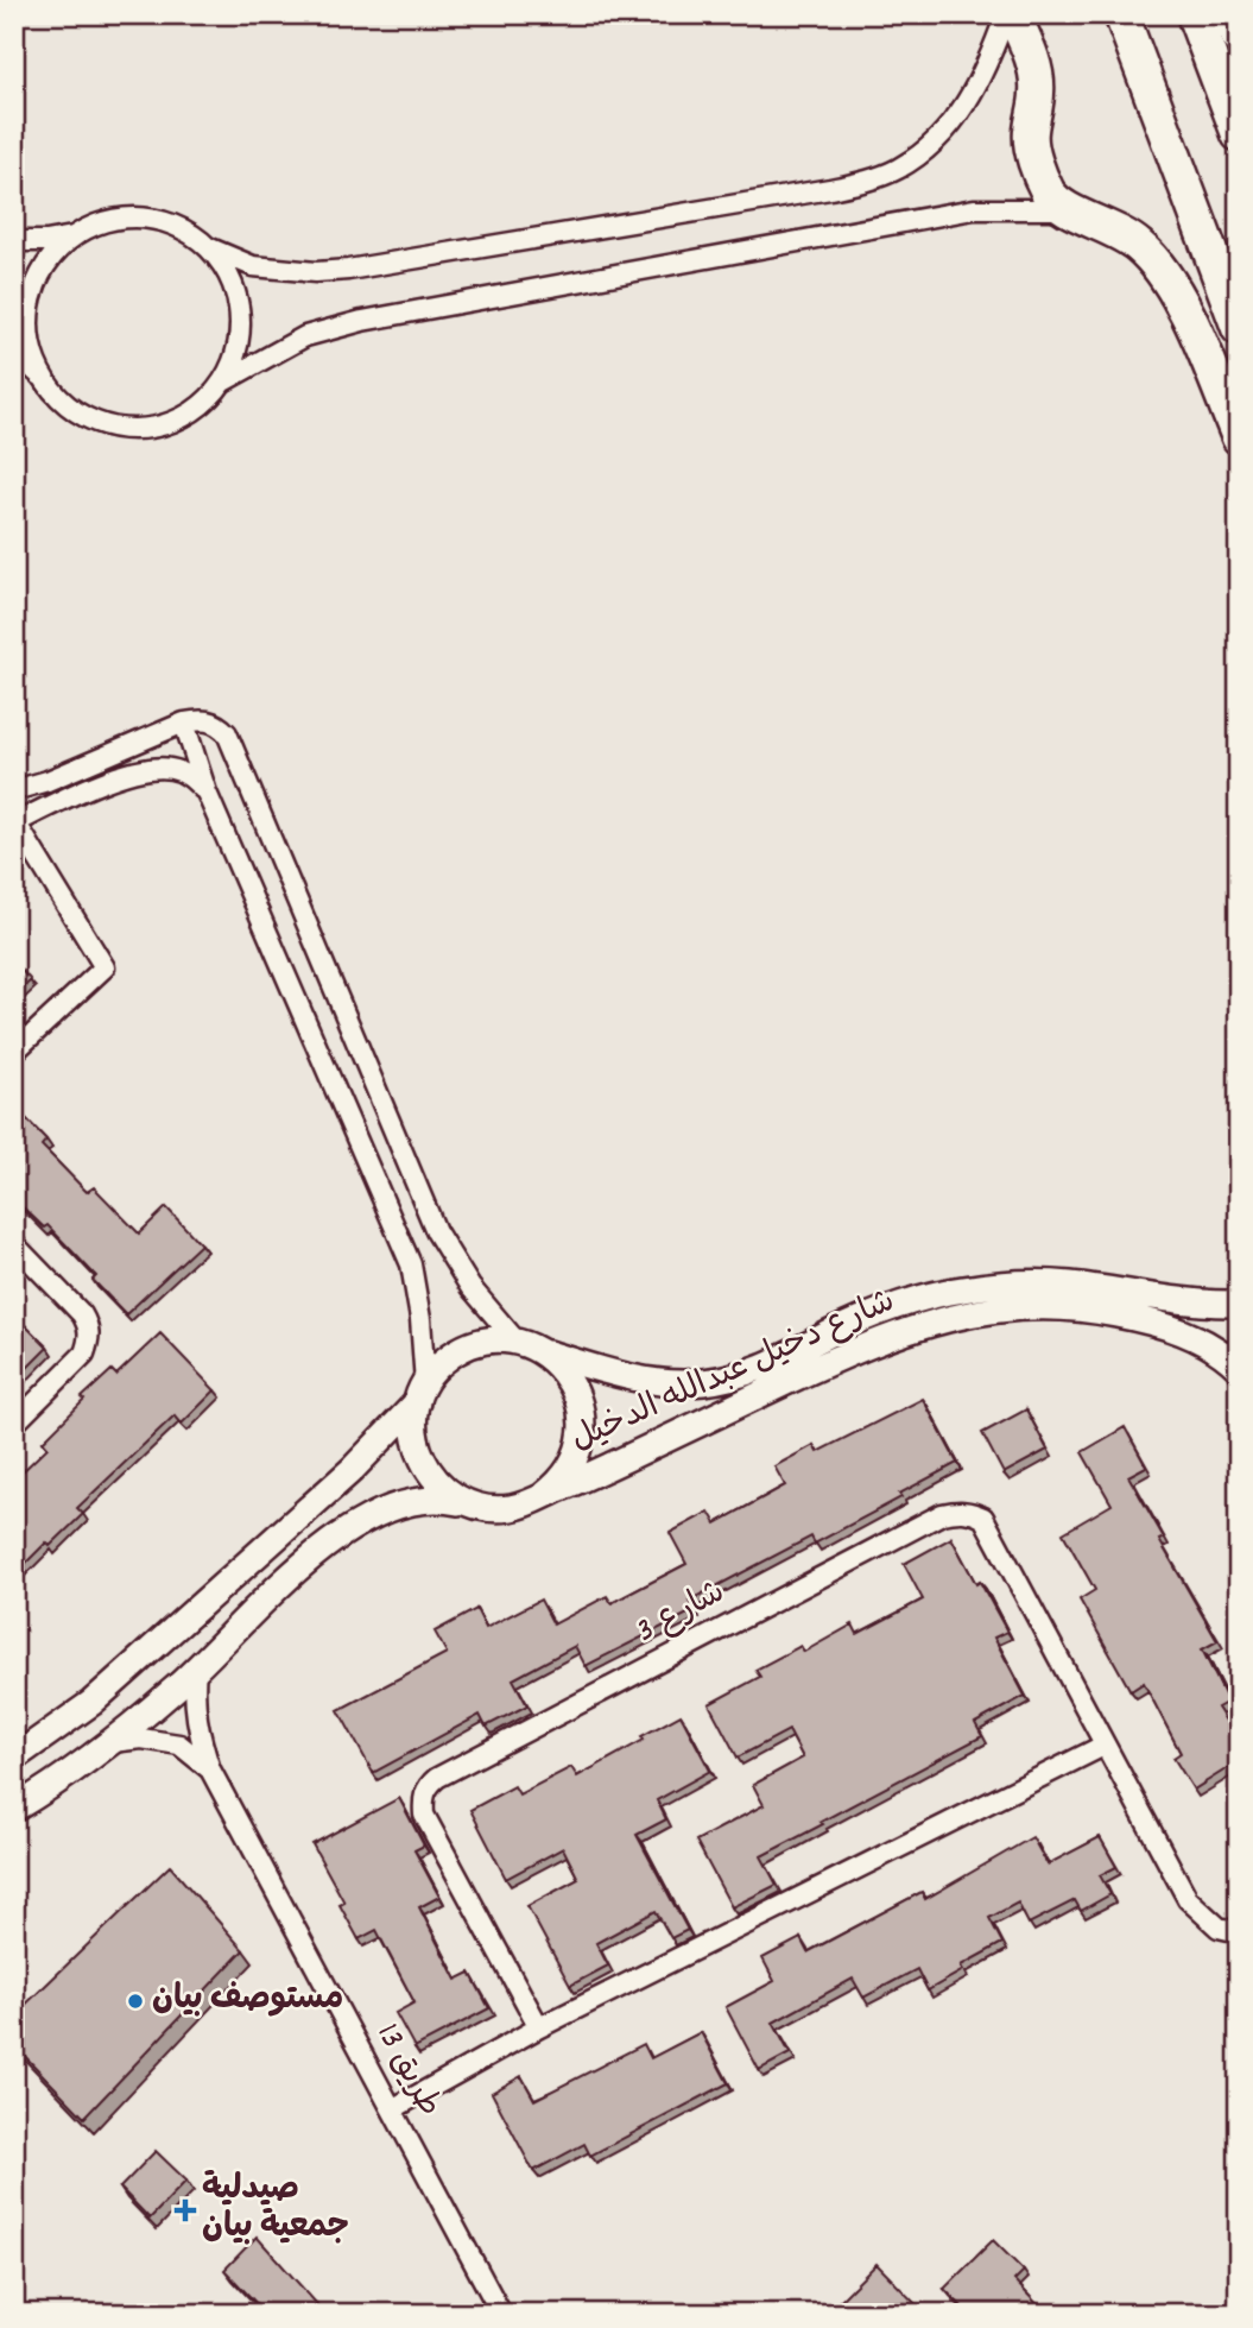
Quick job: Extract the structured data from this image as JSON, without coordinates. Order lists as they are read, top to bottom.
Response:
{
  "streets": {
    "street": ["شارع دخيل عبدالله الدخيل", "شارع 3", "طريق 13"]
  },
  "places": {
    "other": ["مستوصف بيان"],
    "health": ["صيدلية جمعية بيان"]
  }
}
